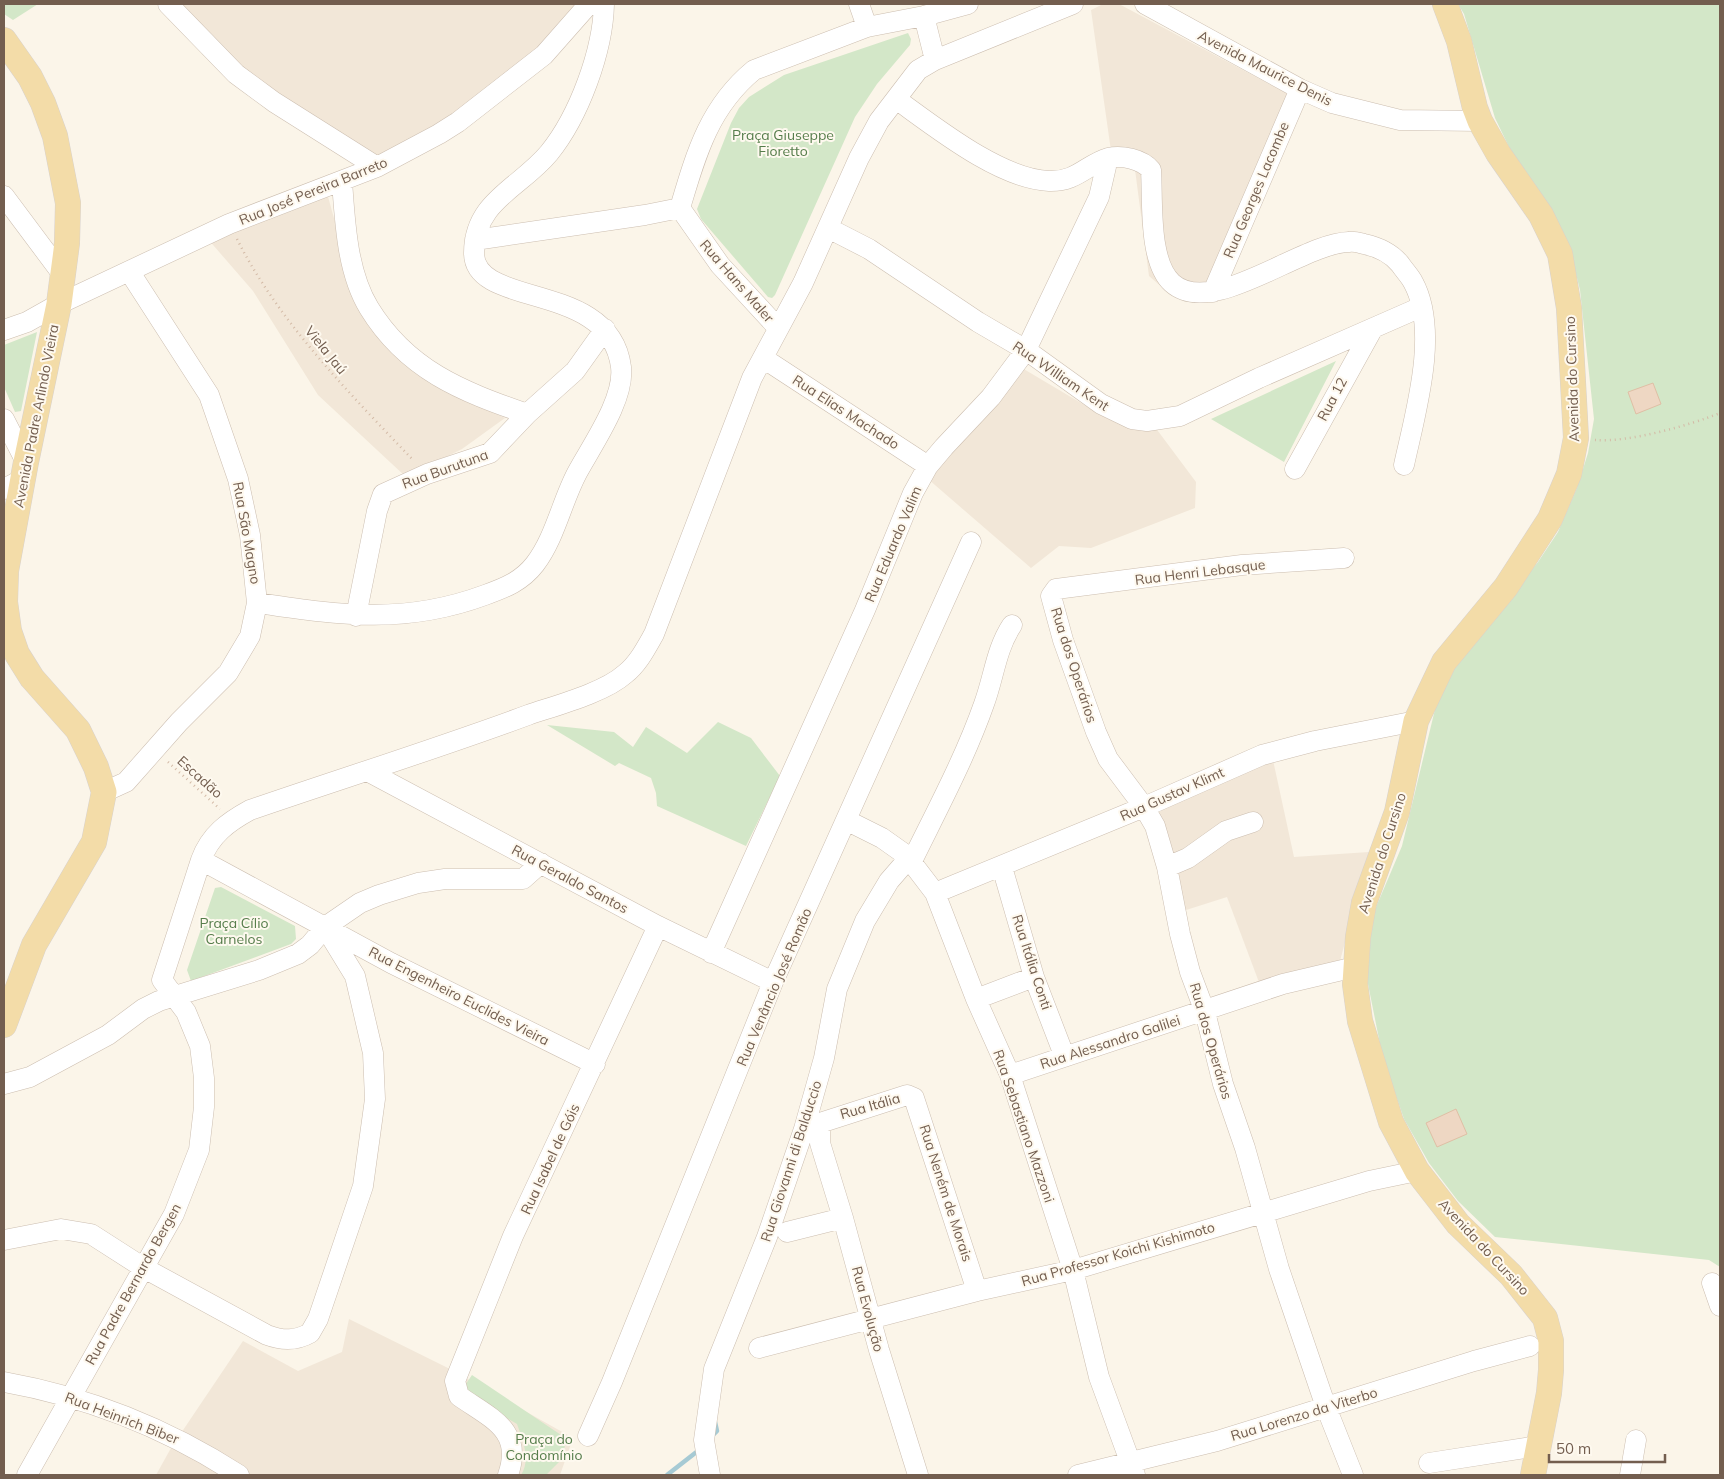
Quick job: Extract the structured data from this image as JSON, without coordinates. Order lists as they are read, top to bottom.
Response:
{
  "streets": {
    "main road": ["Avenida do Cursino", "Avenida Padre Arlindo Vieira"],
    "street": [
      "Avenida Maurice Denis",
      "Rua Georges Lacombe",
      "Rua José Pereira Barreto",
      "Rua Hans Maler",
      "Rua William Kent",
      "Rua 12",
      "Rua Elias Machado",
      "Rua Burutuna",
      "Rua São Magno",
      "Rua Eduardo Valim",
      "Rua Henri Lebasque",
      "Rua dos Operários",
      "Rua Gustav Klimt",
      "Rua Geraldo Santos",
      "Rua Itália Conti",
      "Rua Venâncio José Romão",
      "Rua Engenheiro Euclides Vieira",
      "Rua Alessandro Galilei",
      "Rua Itália",
      "Rua Sebastiano Mazzoni",
      "Rua Isabel de Góis",
      "Rua Giovanni di Balduccio",
      "Rua Neném de Morais",
      "Rua Professor Koichi Kishimoto",
      "Rua Padre Bernardo Bergen",
      "Rua Evolução",
      "Rua Lorenzo da Viterbo",
      "Rua Heinrich Biber"
    ],
    "path": ["Viela Jaú", "Escadão"]
  },
  "crossings": [
    ["Avenida Maurice Denis", "Rua Georges Lacombe"],
    ["Avenida Maurice Denis", "Avenida do Cursino"],
    ["Rua José Pereira Barreto", "Viela Jaú"],
    ["Rua José Pereira Barreto", "Avenida Padre Arlindo Vieira"],
    ["Rua José Pereira Barreto", "Rua São Magno"],
    ["Viela Jaú", "Rua Burutuna"],
    ["Rua William Kent", "Rua 12"],
    ["Rua William Kent", "Rua Eduardo Valim"],
    ["Avenida do Cursino", "Rua Gustav Klimt"],
    ["Avenida do Cursino", "Rua Alessandro Galilei"],
    ["Avenida do Cursino", "Rua Professor Koichi Kishimoto"],
    ["Rua Elias Machado", "Rua Eduardo Valim"],
    ["Avenida Padre Arlindo Vieira", "Rua São Magno"],
    ["Rua São Magno", "Escadão"],
    ["Rua Eduardo Valim", "Rua Geraldo Santos"],
    ["Rua Henri Lebasque", "Rua dos Operários"],
    ["Rua dos Operários", "Rua Gustav Klimt"],
    ["Rua dos Operários", "Rua Alessandro Galilei"],
    ["Rua dos Operários", "Rua Professor Koichi Kishimoto"],
    ["Rua dos Operários", "Rua Lorenzo da Viterbo"],
    ["Rua Gustav Klimt", "Rua Itália Conti"],
    ["Rua Gustav Klimt", "Rua Sebastiano Mazzoni"],
    ["Rua Geraldo Santos", "Rua Venâncio José Romão"],
    ["Rua Geraldo Santos", "Rua Isabel de Góis"],
    ["Rua Itália Conti", "Rua Alessandro Galilei"],
    ["Rua Venâncio José Romão", "Rua Sebastiano Mazzoni"],
    ["Rua Engenheiro Euclides Vieira", "Rua Isabel de Góis"],
    ["Rua Engenheiro Euclides Vieira", "Rua Padre Bernardo Bergen"],
    ["Rua Alessandro Galilei", "Rua Sebastiano Mazzoni"],
    ["Rua Itália", "Rua Giovanni di Balduccio"],
    ["Rua Itália", "Rua Neném de Morais"],
    ["Rua Itália", "Rua Evolução"],
    ["Rua Sebastiano Mazzoni", "Rua Giovanni di Balduccio"],
    ["Rua Sebastiano Mazzoni", "Rua Professor Koichi Kishimoto"],
    ["Rua Sebastiano Mazzoni", "Rua Lorenzo da Viterbo"],
    ["Rua Giovanni di Balduccio", "Rua Evolução"],
    ["Rua Neném de Morais", "Rua Professor Koichi Kishimoto"],
    ["Rua Professor Koichi Kishimoto", "Rua Evolução"],
    ["Rua Padre Bernardo Bergen", "Rua Heinrich Biber"]
  ],
  "parks": ["Praça Giuseppe Fioretto", "Praça Cílio Carnelos", "Praça do Condomínio"],
  "scale_bar": "50 m"
}
